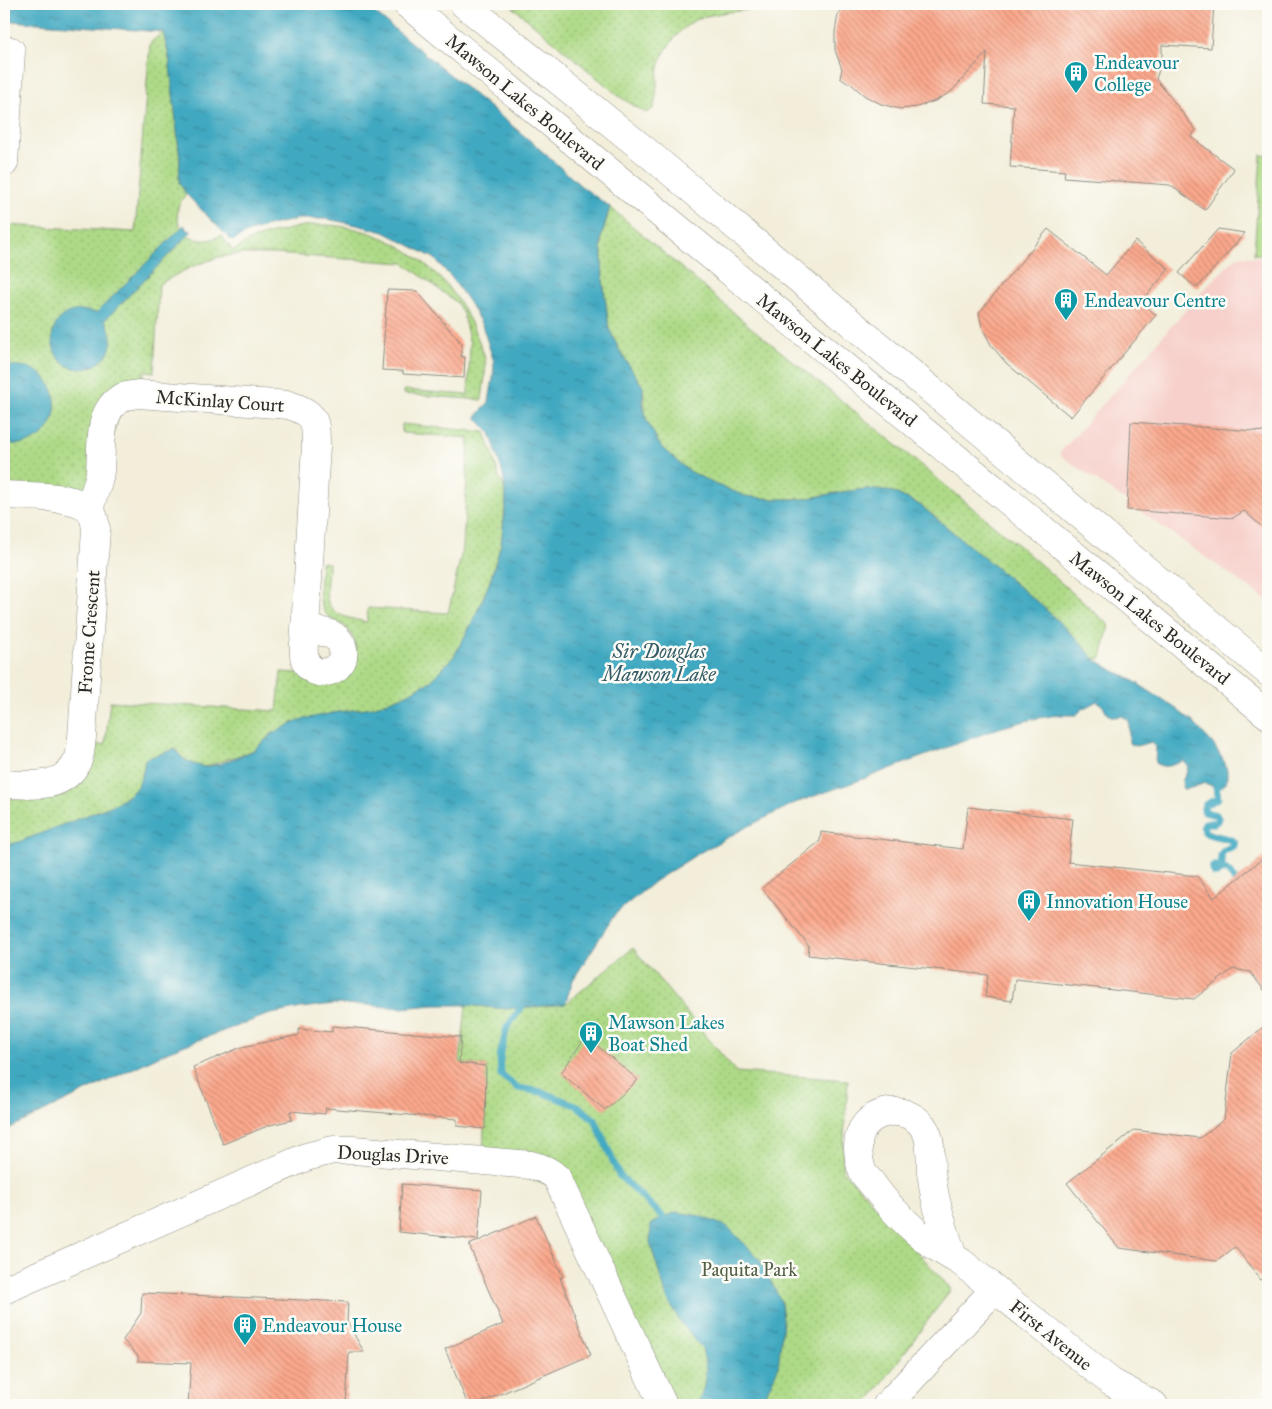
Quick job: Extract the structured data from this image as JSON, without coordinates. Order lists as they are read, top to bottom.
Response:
{
  "streets": {
    "street": [
      "Mawson Lakes Boulevard",
      "McKinlay Court",
      "Frome Crescent",
      "Douglas Drive",
      "First Avenue"
    ]
  },
  "crossings": [
    ["McKinlay Court", "Frome Crescent"]
  ],
  "water": ["Sir Douglas Mawson Lake"],
  "parks": ["Paquita Park"],
  "places": {
    "building": [
      "Endeavour College",
      "Endeavour Centre",
      "Innovation House",
      "Mawson Lakes Boat Shed",
      "Endeavour House"
    ]
  }
}
